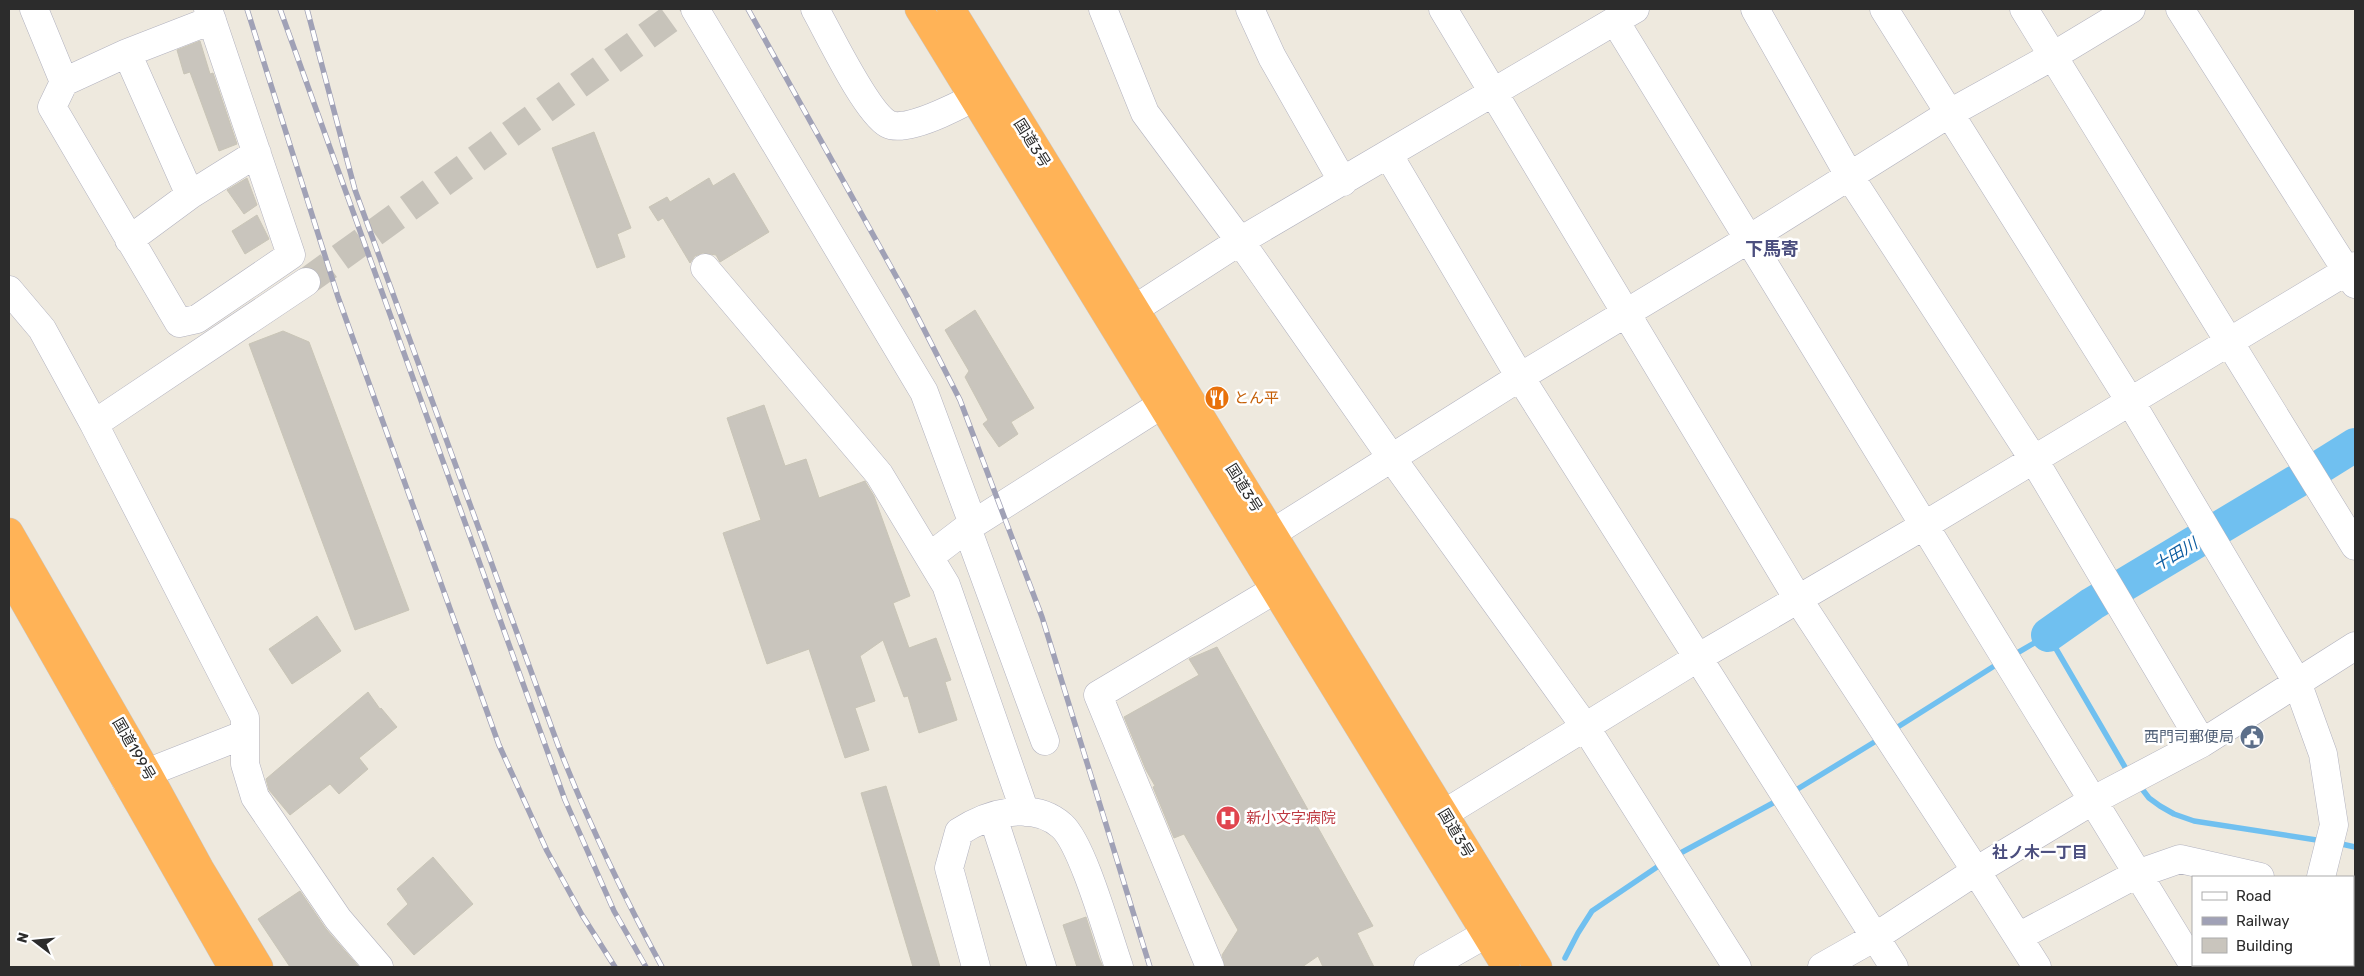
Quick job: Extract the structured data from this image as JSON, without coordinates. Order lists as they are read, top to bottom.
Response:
{
  "streets": {
    "highway": ["国道3号", "国道199号"]
  },
  "districts": ["下馬寄", "社ノ木一丁目"],
  "water": ["十田川"],
  "places": {
    "restaurant": ["とん平"],
    "public building": ["西門司郵便局"],
    "hospital": ["新小文字病院"]
  },
  "legend": ["Road", "Railway", "Building"],
  "north": "left"
}
